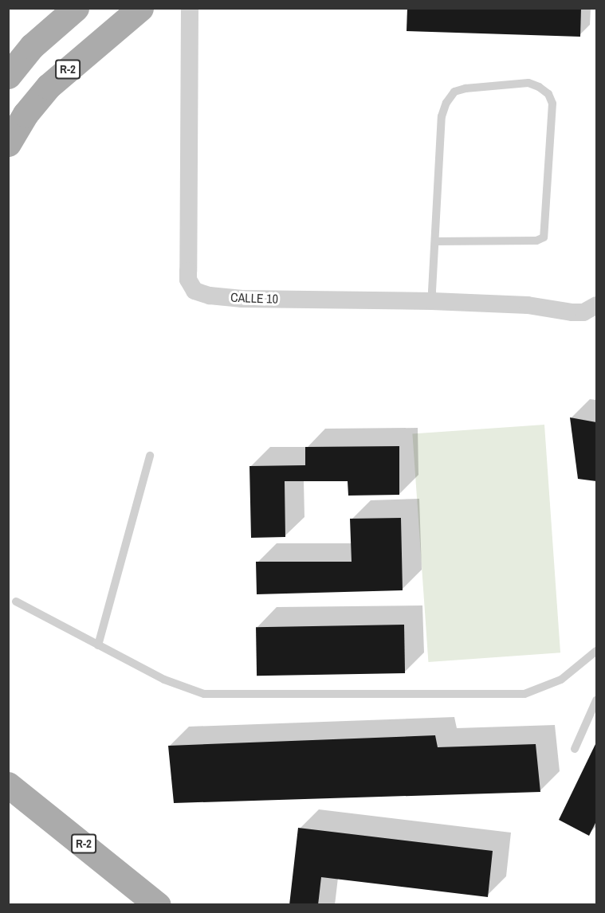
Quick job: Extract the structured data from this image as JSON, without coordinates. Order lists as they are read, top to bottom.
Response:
{
  "streets": {
    "main road": ["R-2"],
    "street": ["CALLE 10"]
  }
}
